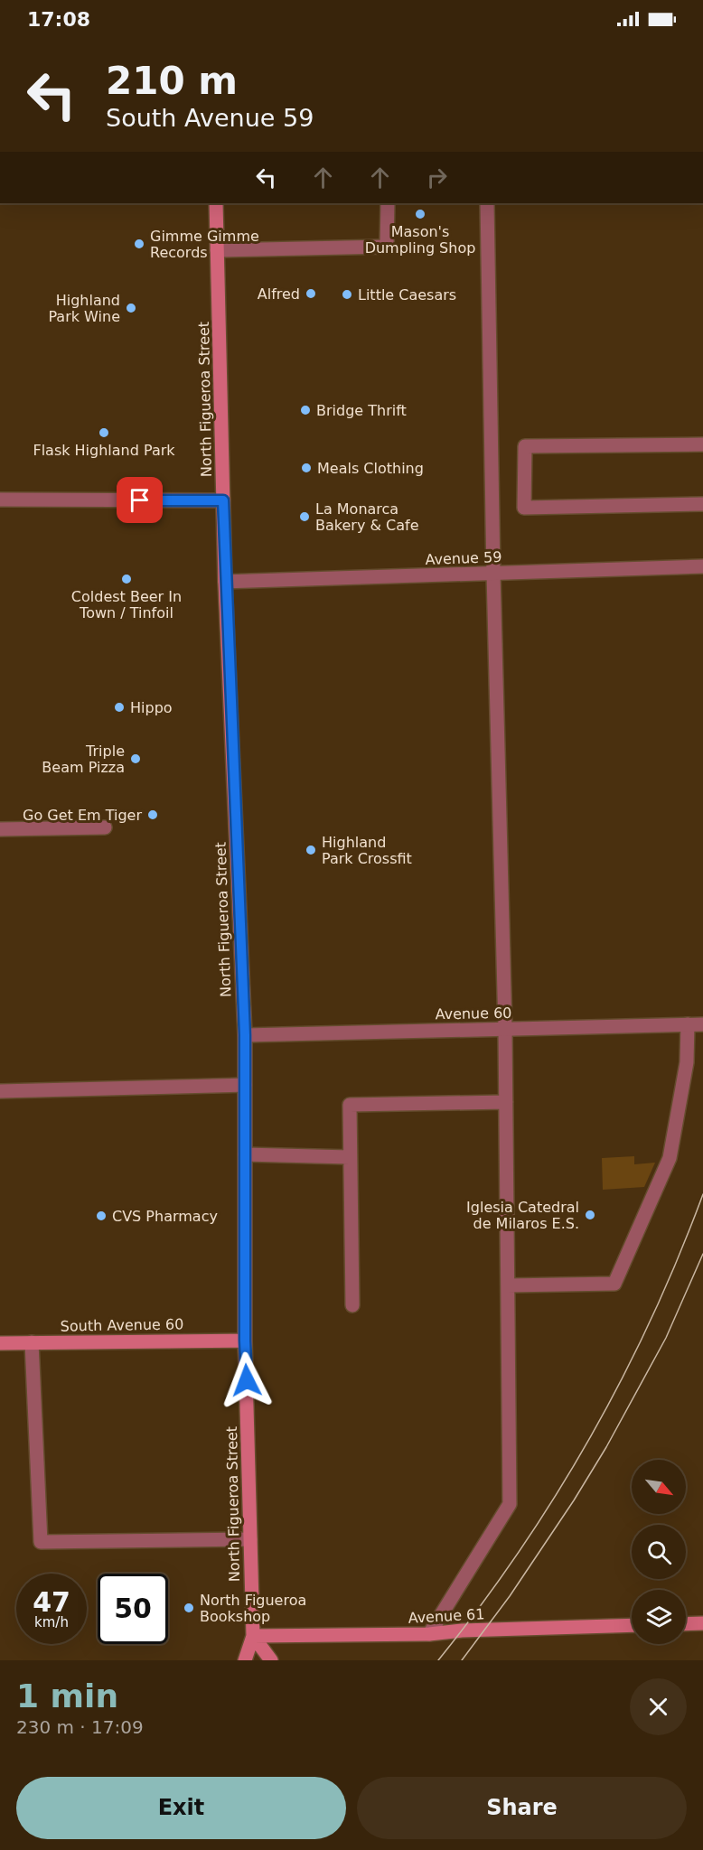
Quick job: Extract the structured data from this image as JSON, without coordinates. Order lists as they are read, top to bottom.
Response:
{
  "streets": {
    "main road": ["North Figueroa Street", "South Avenue 60", "Avenue 61"],
    "street": ["Avenue 59", "Avenue 60"]
  },
  "crossings": [
    ["North Figueroa Street", "Avenue 59"],
    ["North Figueroa Street", "Avenue 60"],
    ["North Figueroa Street", "South Avenue 60"],
    ["North Figueroa Street", "Avenue 61"]
  ],
  "places": [
    "Mason's Dumpling Shop",
    "Gimme Gimme Records",
    "Alfred",
    "Little Caesars",
    "Highland Park Wine",
    "Bridge Thrift",
    "Flask Highland Park",
    "Meals Clothing",
    "La Monarca Bakery & Cafe",
    "Coldest Beer In Town / Tinfoil",
    "Hippo",
    "Triple Beam Pizza",
    "Go Get Em Tiger",
    "Highland Park Crossfit",
    "Iglesia Catedral de Milaros E.S.",
    "CVS Pharmacy",
    "North Figueroa Bookshop"
  ],
  "north": "bottom right",
  "page": {
    "status": "17:08",
    "turn": ["210 m", "South Avenue 59"],
    "speed": "47 km/h",
    "limit": "50",
    "heading": ["1 min", "230 m · 17:09"],
    "buttons": ["Exit", "Share"]
  }
}
